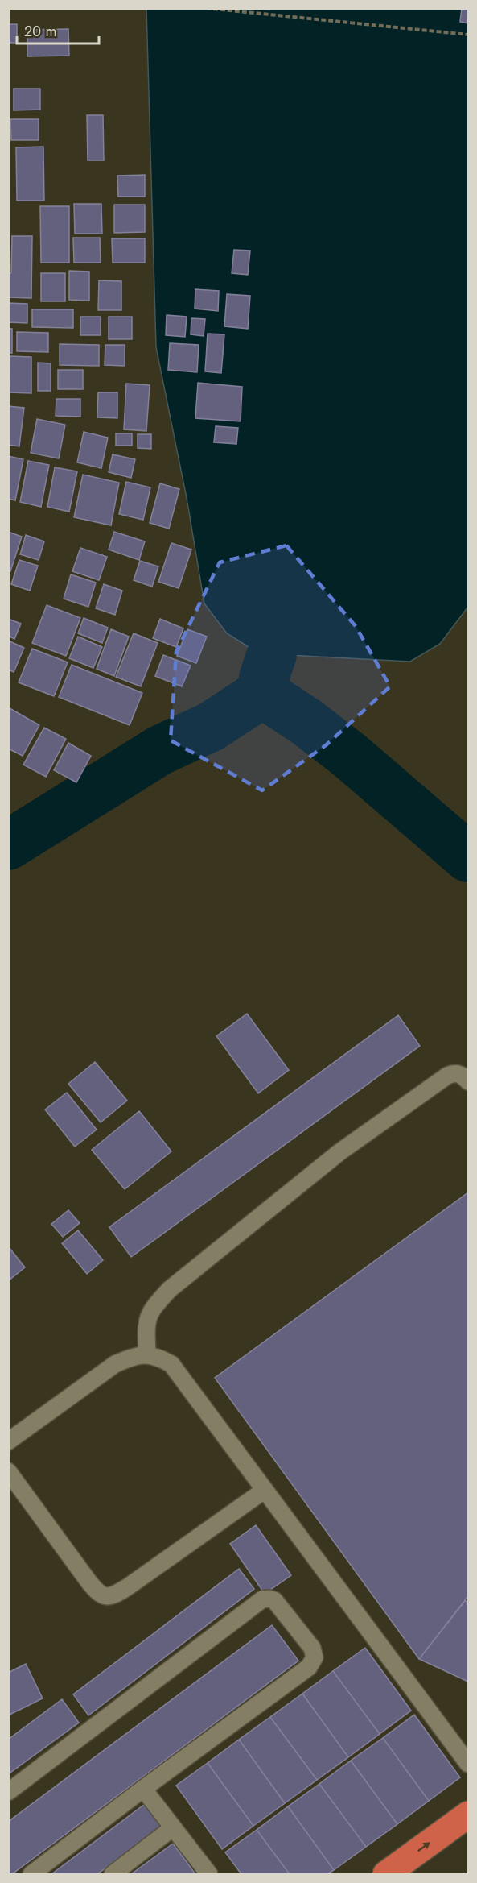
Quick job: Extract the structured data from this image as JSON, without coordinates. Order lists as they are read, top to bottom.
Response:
{
  "scale_bar": "20 m"
}
